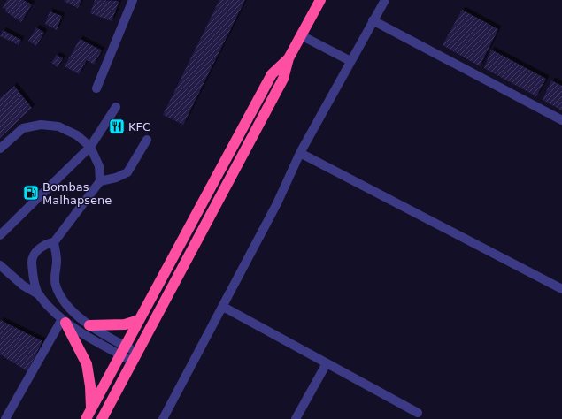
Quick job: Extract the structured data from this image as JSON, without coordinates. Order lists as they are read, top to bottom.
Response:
{
  "places": {
    "restaurant": ["KFC"],
    "fuel station": ["Bombas Malhapsene"]
  }
}
